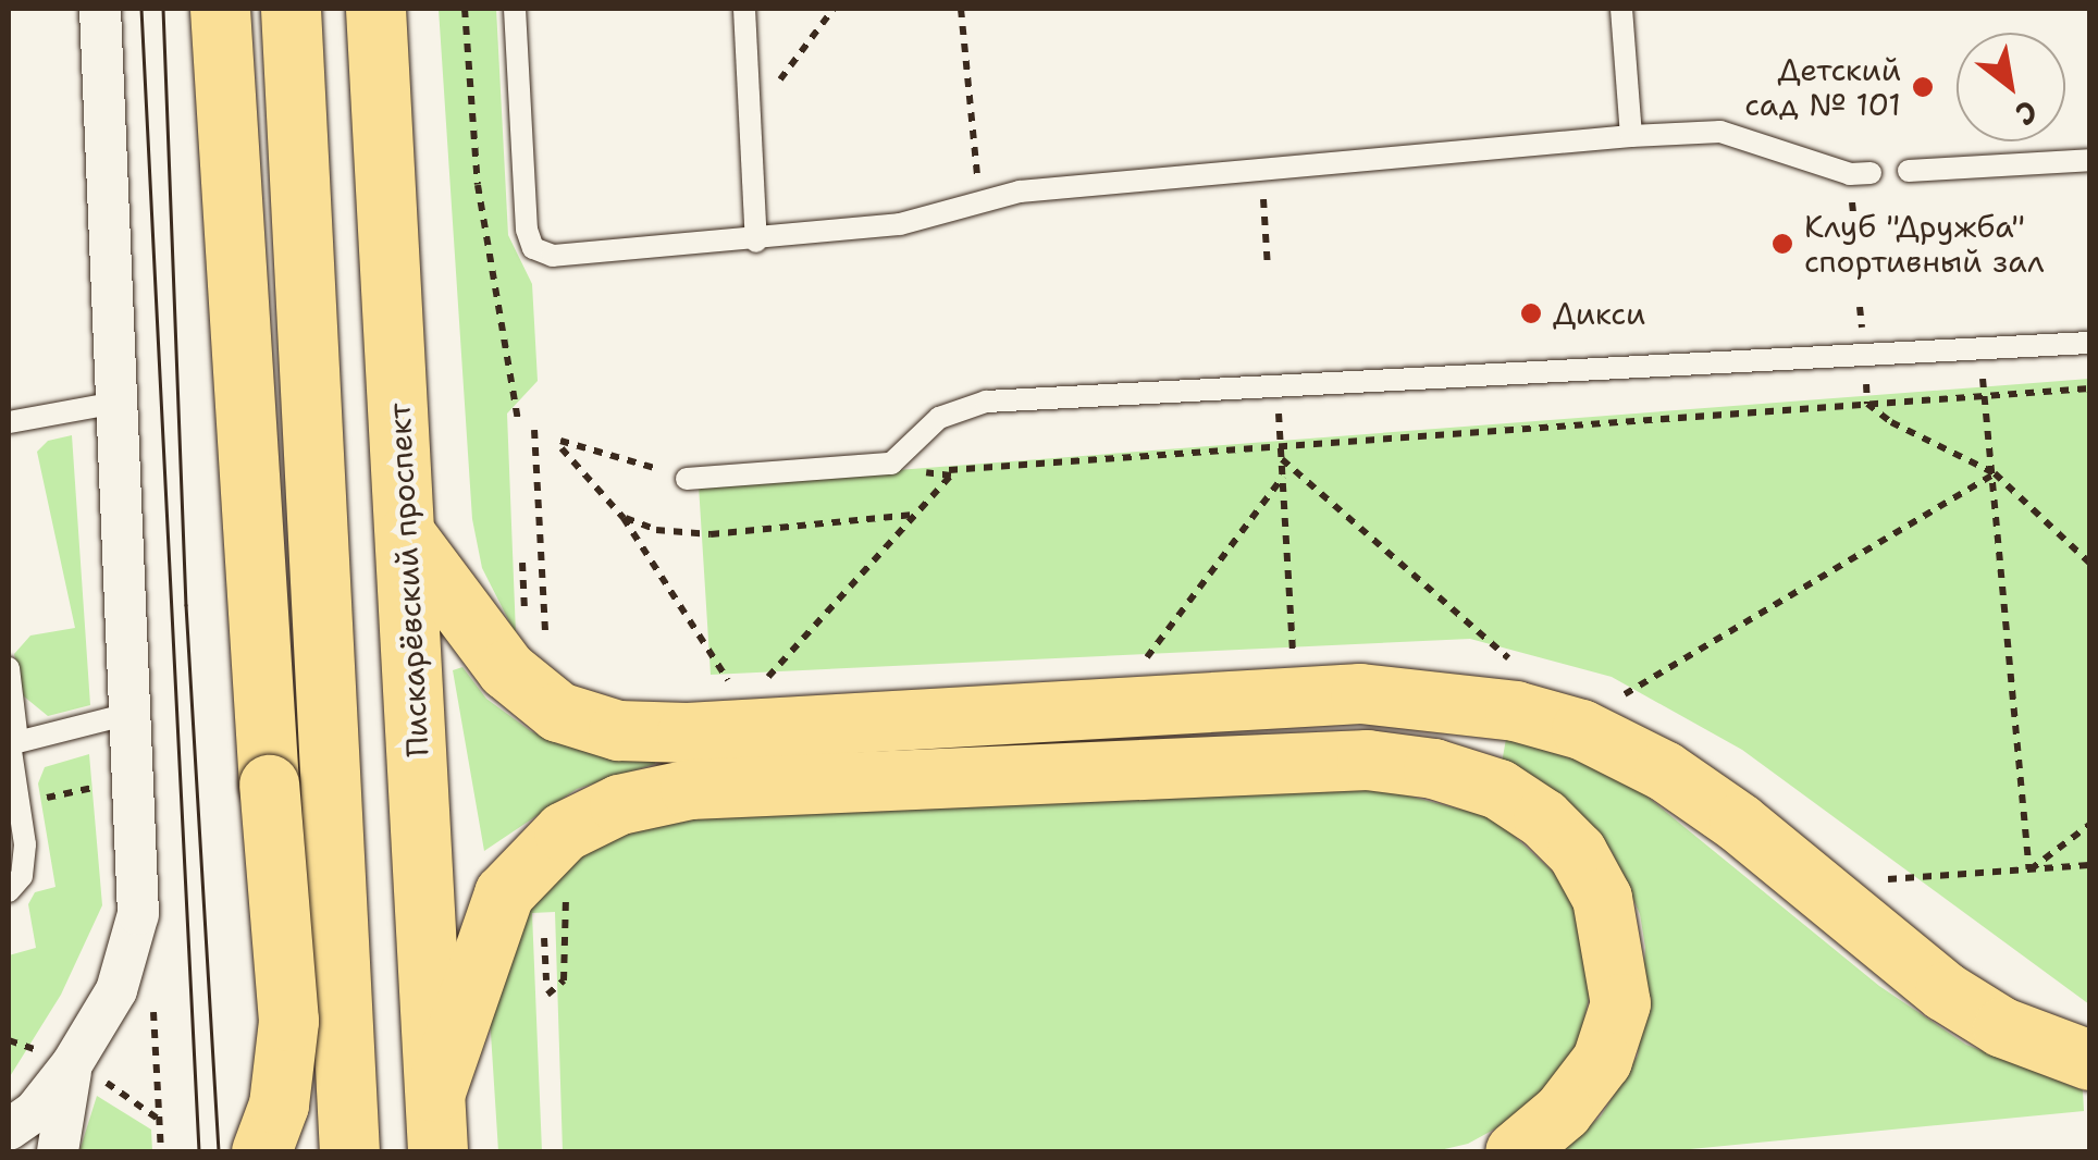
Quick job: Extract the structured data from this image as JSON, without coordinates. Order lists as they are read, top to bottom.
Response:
{
  "streets": {
    "main road": ["Пискарёвский проспект"]
  },
  "places": ["Детский сад № 101", "Клуб \"Дружба\" спортивный зал", "Дикси"],
  "north": "bottom right"
}
